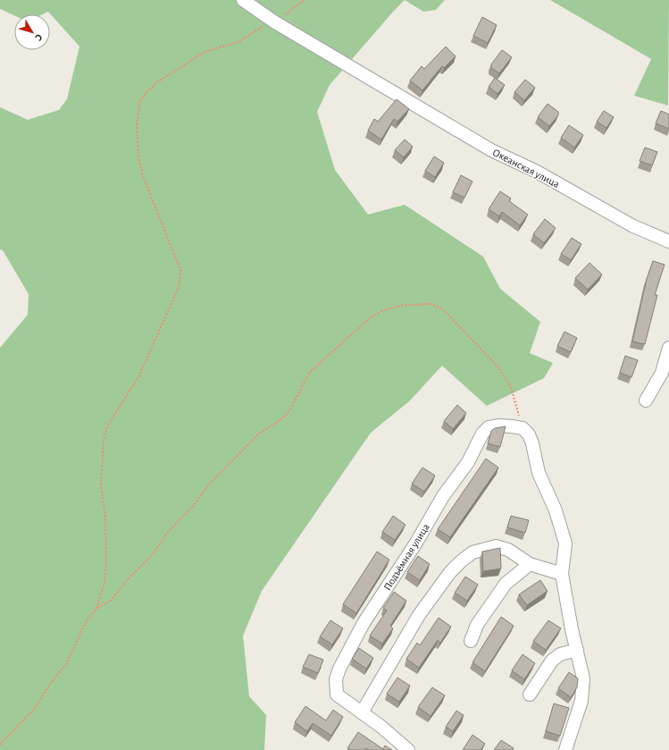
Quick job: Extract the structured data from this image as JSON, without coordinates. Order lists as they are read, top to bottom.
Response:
{
  "streets": {
    "street": ["Океанская улица", "Подъёмная улица"]
  },
  "north": "bottom right"
}
